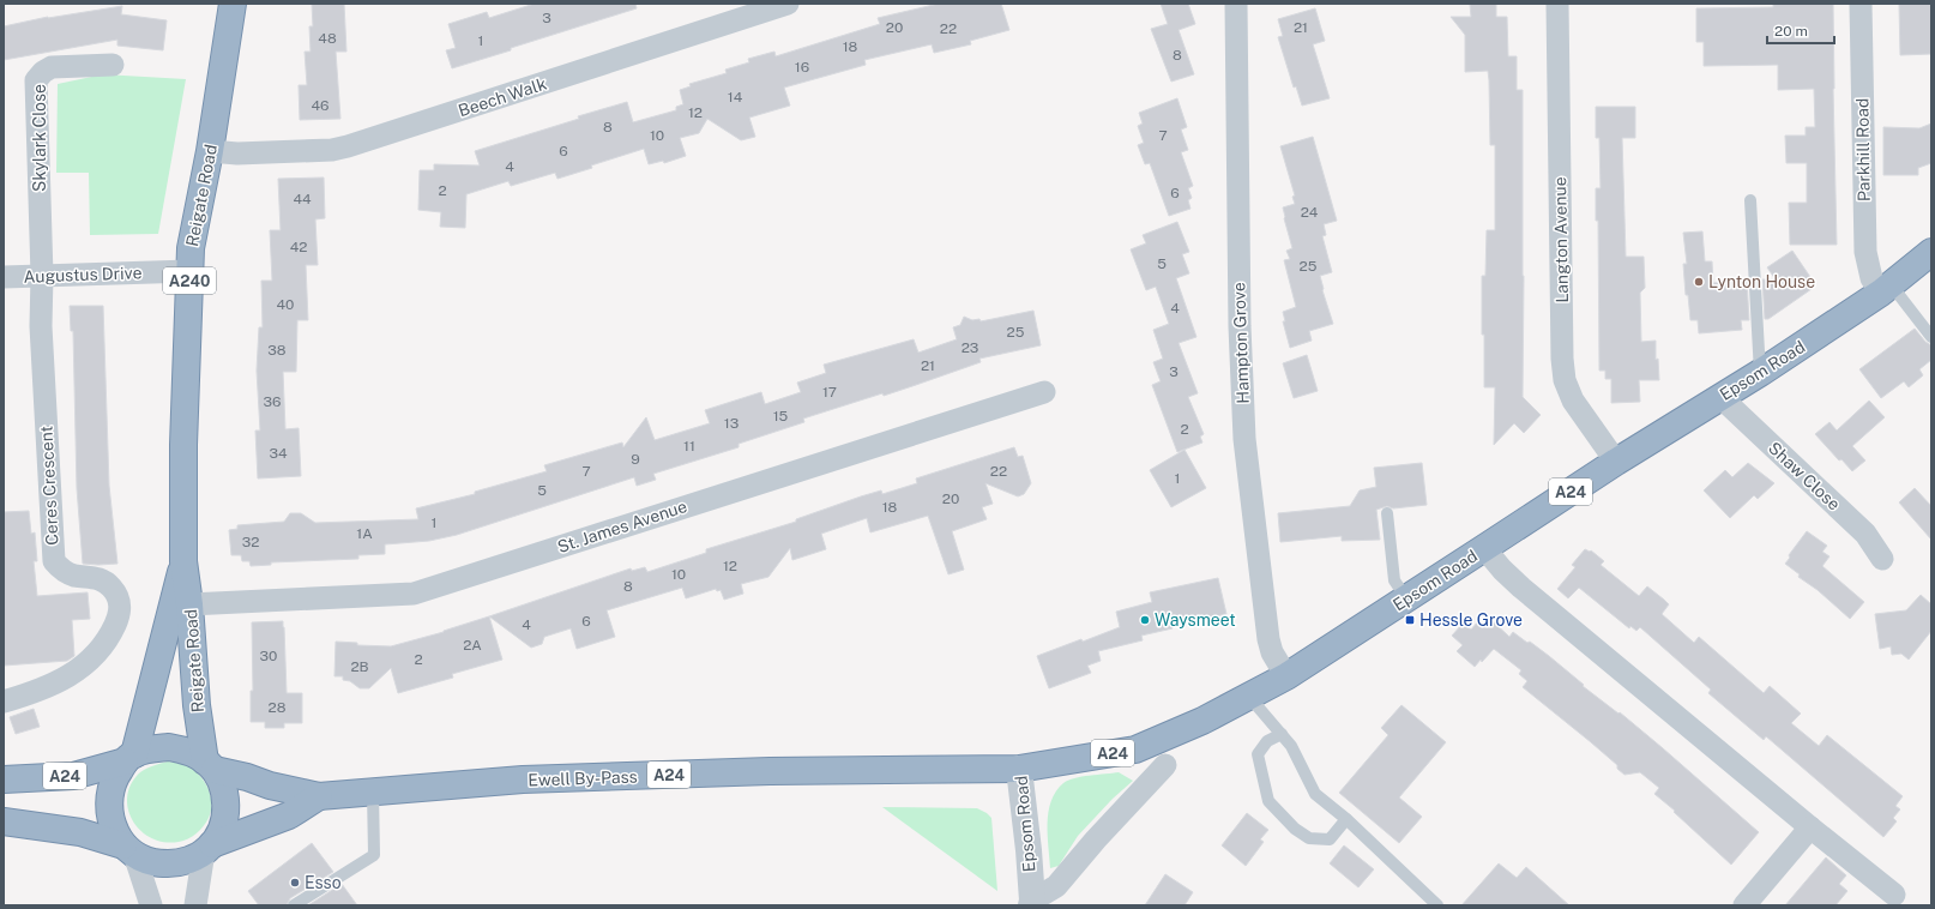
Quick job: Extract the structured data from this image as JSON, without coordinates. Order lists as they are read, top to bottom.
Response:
{
  "streets": {
    "highway": [
      "Reigate Road",
      "A240",
      "Epsom Road",
      "A24",
      "Ewell By-Pass"
    ],
    "street": [
      "Beech Walk",
      "Skylark Close",
      "Parkhill Road",
      "Langton Avenue",
      "Augustus Drive",
      "Hampton Grove",
      "Shaw Close",
      "Ceres Crescent",
      "St. James Avenue"
    ]
  },
  "crossings": [
    ["Beech Walk", "Reigate Road"],
    ["Skylark Close", "Augustus Drive"],
    ["Skylark Close", "Ceres Crescent"],
    ["Parkhill Road", "Epsom Road"],
    ["Reigate Road", "Augustus Drive"],
    ["Reigate Road", "A24"],
    ["Reigate Road", "St. James Avenue"],
    ["Reigate Road", "Ewell By-Pass"],
    ["Langton Avenue", "Epsom Road"],
    ["Augustus Drive", "Ceres Crescent"],
    ["Hampton Grove", "Epsom Road"],
    ["Epsom Road", "Shaw Close"],
    ["Epsom Road", "Ewell By-Pass"],
    ["A24", "Ewell By-Pass"]
  ],
  "places": {
    "other": ["Lynton House", "Waysmeet", "Esso"],
    "transit": ["Hessle Grove"]
  },
  "house_numbers": [
    "3",
    "20",
    "21",
    "22",
    "48",
    "1",
    "18",
    "8",
    "16",
    "14",
    "46",
    "12",
    "8",
    "10",
    "7",
    "6",
    "4",
    "2",
    "6",
    "44",
    "24",
    "42",
    "5",
    "25",
    "40",
    "4",
    "25",
    "23",
    "38",
    "21",
    "3",
    "17",
    "36",
    "15",
    "13",
    "2",
    "11",
    "34",
    "9",
    "7",
    "22",
    "1",
    "5",
    "20",
    "18",
    "1",
    "1A",
    "32",
    "12",
    "10",
    "8",
    "6",
    "4",
    "2A",
    "30",
    "2",
    "2B",
    "28"
  ],
  "scale_bar": "20 m"
}
